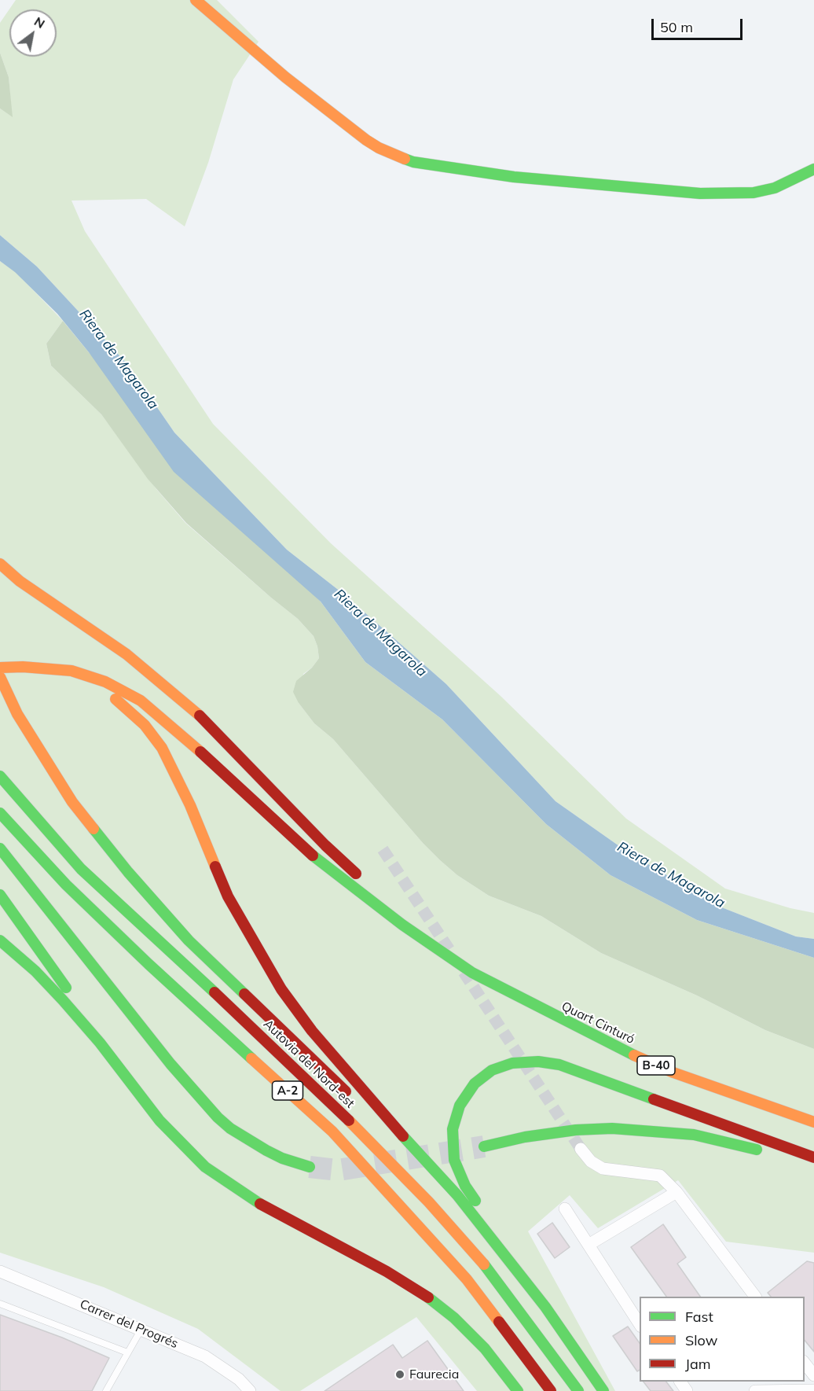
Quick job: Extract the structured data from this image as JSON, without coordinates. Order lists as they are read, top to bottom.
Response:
{
  "streets": {
    "main road": [
      "Quart Cinturó",
      "Autovia del Nord-est",
      "B-40",
      "A-2"
    ],
    "street": ["Carrer del Progrés"]
  },
  "water": ["Riera de Magarola"],
  "places": ["Faurecia"],
  "legend": ["Fast", "Slow", "Jam"],
  "scale_bar": "50 m",
  "north": "top right"
}
